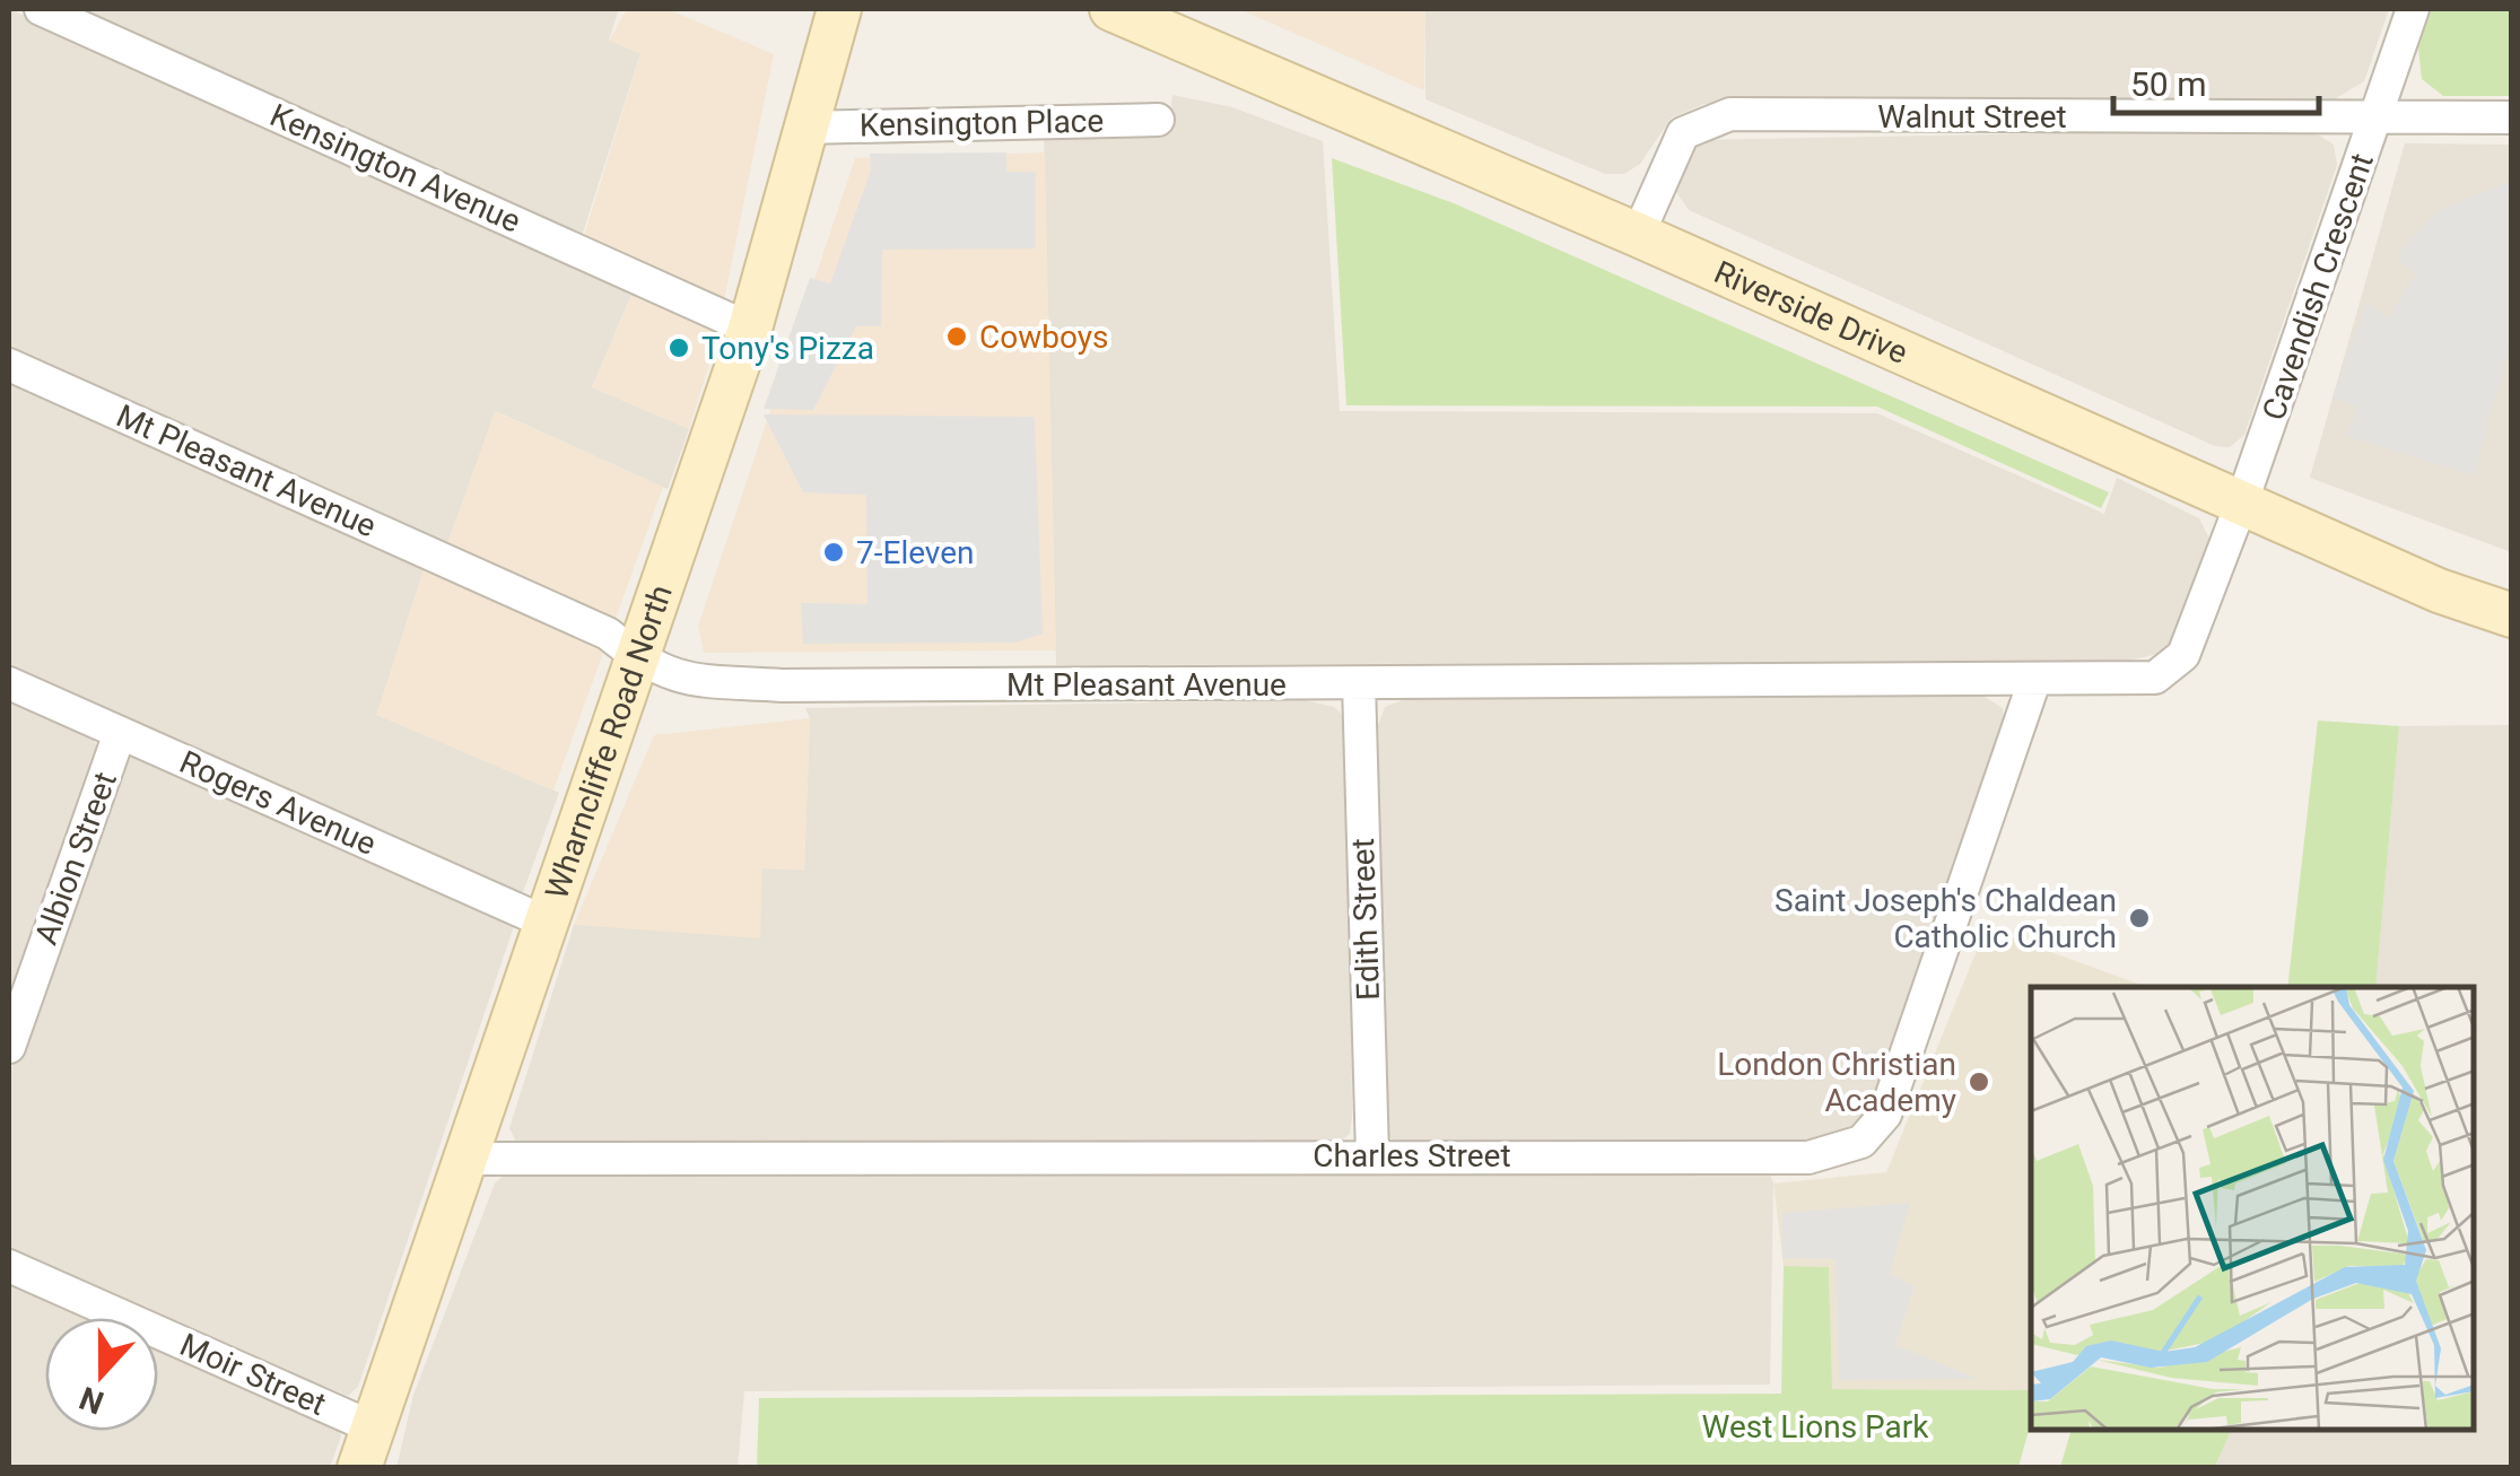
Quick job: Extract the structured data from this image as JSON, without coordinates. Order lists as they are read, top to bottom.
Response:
{
  "streets": {
    "main road": ["Riverside Drive", "Wharncliffe Road North"],
    "street": [
      "Walnut Street",
      "Kensington Place",
      "Kensington Avenue",
      "Cavendish Crescent",
      "Mt Pleasant Avenue",
      "Rogers Avenue",
      "Albion Street",
      "Edith Street",
      "Charles Street",
      "Moir Street"
    ]
  },
  "crossings": [
    ["Walnut Street", "Cavendish Crescent"],
    ["Walnut Street", "Riverside Drive"],
    ["Kensington Place", "Wharncliffe Road North"],
    ["Kensington Avenue", "Wharncliffe Road North"],
    ["Cavendish Crescent", "Riverside Drive"],
    ["Cavendish Crescent", "Mt Pleasant Avenue"],
    ["Riverside Drive", "Mt Pleasant Avenue"],
    ["Mt Pleasant Avenue", "Wharncliffe Road North"],
    ["Mt Pleasant Avenue", "Edith Street"],
    ["Mt Pleasant Avenue", "Charles Street"],
    ["Wharncliffe Road North", "Rogers Avenue"],
    ["Wharncliffe Road North", "Charles Street"],
    ["Wharncliffe Road North", "Moir Street"],
    ["Rogers Avenue", "Albion Street"],
    ["Edith Street", "Charles Street"]
  ],
  "parks": ["West Lions Park"],
  "places": [
    "Cowboys",
    "Tony's Pizza",
    "7-Eleven",
    "Saint Joseph's Chaldean Catholic Church",
    "London Christian Academy"
  ],
  "scale_bar": "50 m",
  "north": "bottom"
}
